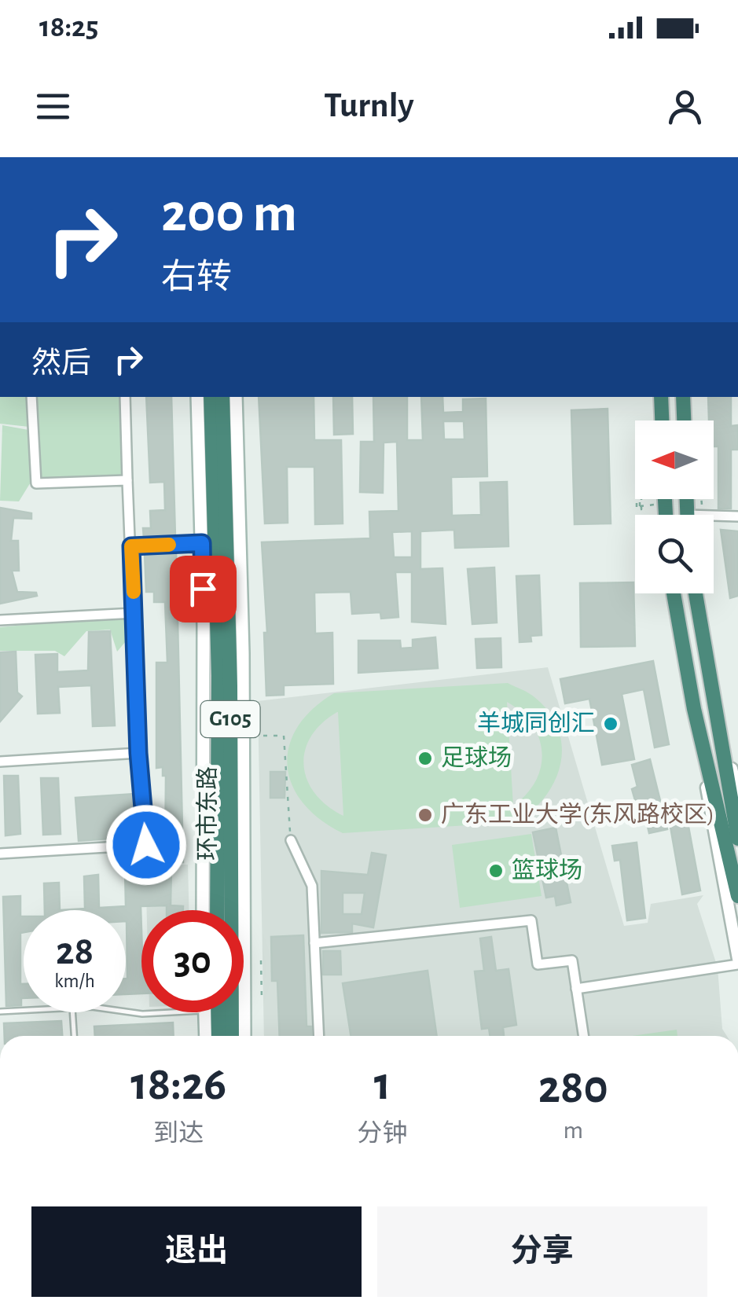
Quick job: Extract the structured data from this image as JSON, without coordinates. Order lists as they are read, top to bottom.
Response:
{
  "streets": {
    "highway": ["G105", "环市东路"]
  },
  "places": [
    "羊城同创汇",
    "足球场",
    "广东工业大学(东风路校区)",
    "篮球场"
  ],
  "north": "left",
  "page": {
    "status": "18:25",
    "header": "Turnly",
    "turn": ["200 m", "右转"],
    "then": "然后",
    "speed": "28 km/h",
    "limit": "30",
    "eta": [
      "18:26",
      "到达",
      "1",
      "分钟",
      "280",
      "m"
    ],
    "buttons": ["退出", "分享"]
  }
}
